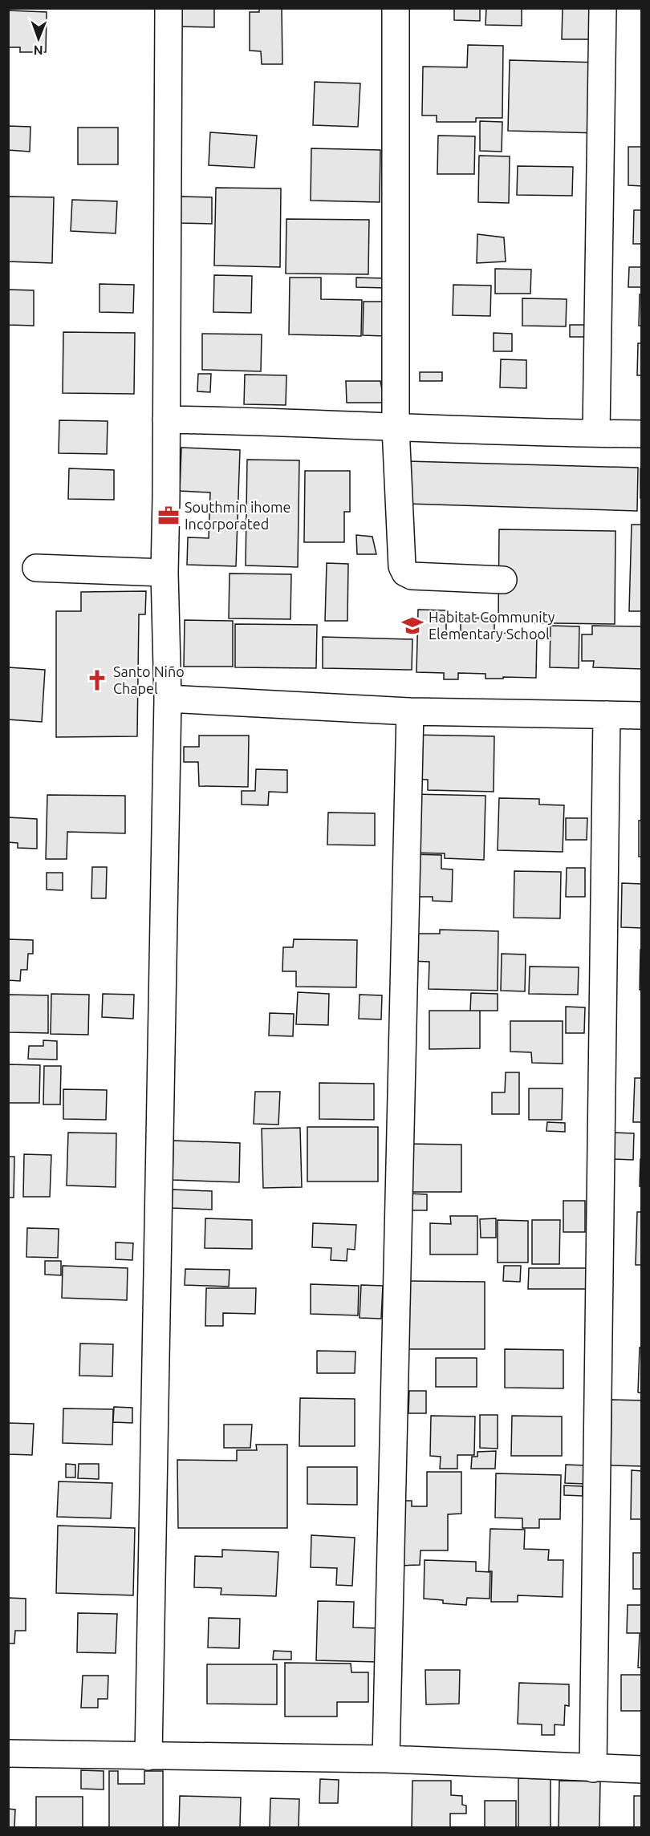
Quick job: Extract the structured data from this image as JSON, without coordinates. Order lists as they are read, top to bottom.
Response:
{
  "places": {
    "office": ["Southmin ihome Incorporated"],
    "school or university": ["Habitat Community Elementary School"],
    "church": ["Santo Niño Chapel"]
  },
  "north": "bottom"
}
